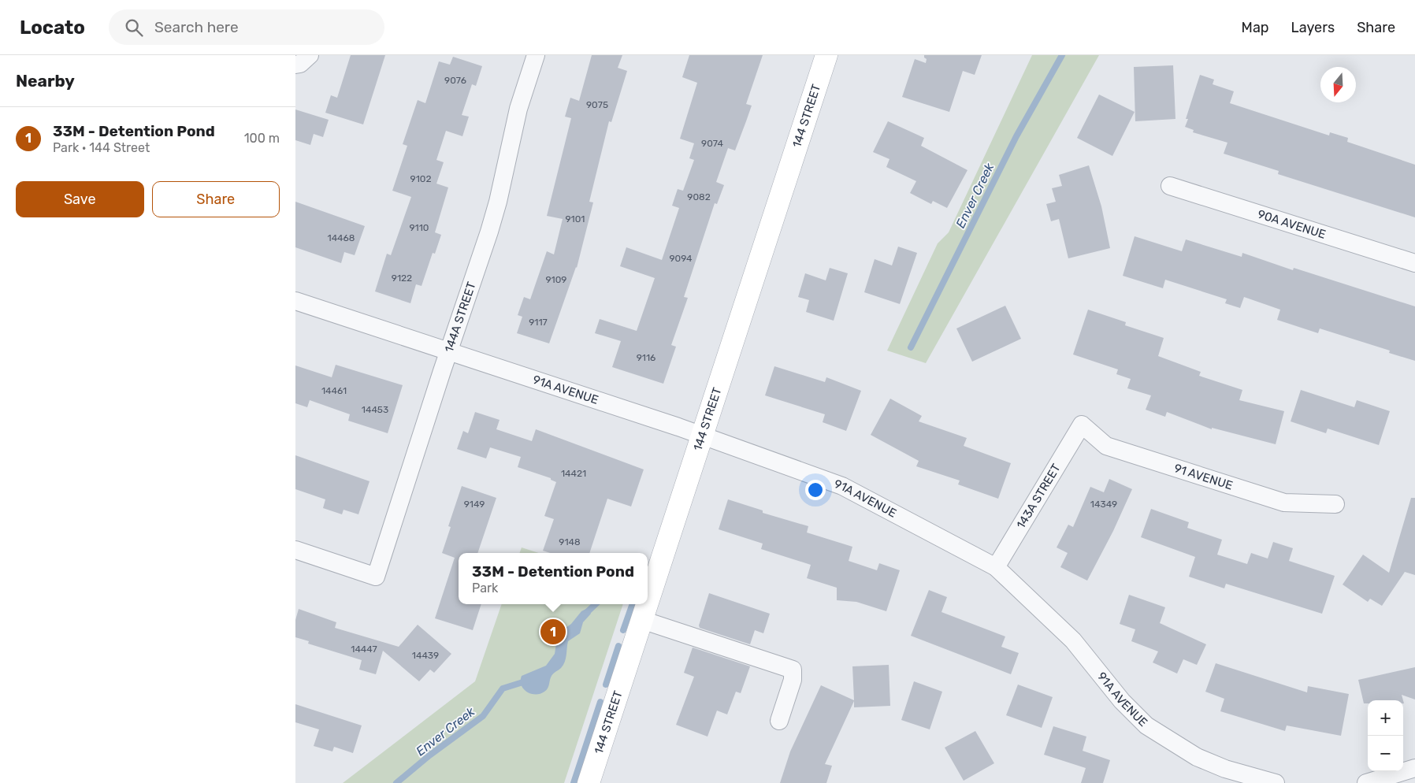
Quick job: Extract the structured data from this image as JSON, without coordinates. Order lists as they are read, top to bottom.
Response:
{
  "streets": {
    "main road": ["144 STREET"],
    "street": [
      "90A AVENUE",
      "144A STREET",
      "91A AVENUE",
      "91 AVENUE",
      "143A STREET"
    ]
  },
  "crossings": [
    ["144 STREET", "91A AVENUE"],
    ["144A STREET", "91A AVENUE"],
    ["91A AVENUE", "143A STREET"],
    ["91 AVENUE", "143A STREET"]
  ],
  "water": ["Enver Creek"],
  "house_numbers": [
    "9076",
    "9075",
    "9074",
    "9102",
    "9082",
    "9101",
    "9110",
    "14468",
    "9094",
    "9122",
    "9109",
    "9117",
    "9116",
    "14461",
    "14453",
    "14421",
    "9149",
    "14349",
    "9148",
    "14447",
    "14439"
  ],
  "north": "bottom",
  "page": {
    "header": "Locato",
    "search": "Search here",
    "nav": ["Map", "Layers", "Share"],
    "heading": "Nearby",
    "list": [
      {
        "mark": "1",
        "name": "33M - Detention Pond",
        "note": "Park · 144 Street",
        "value": "100 m"
      }
    ],
    "buttons": ["Save", "Share"],
    "popup": ["33M - Detention Pond", "Park"],
    "pins": "1",
    "map_buttons": ["+", "−"]
  }
}
